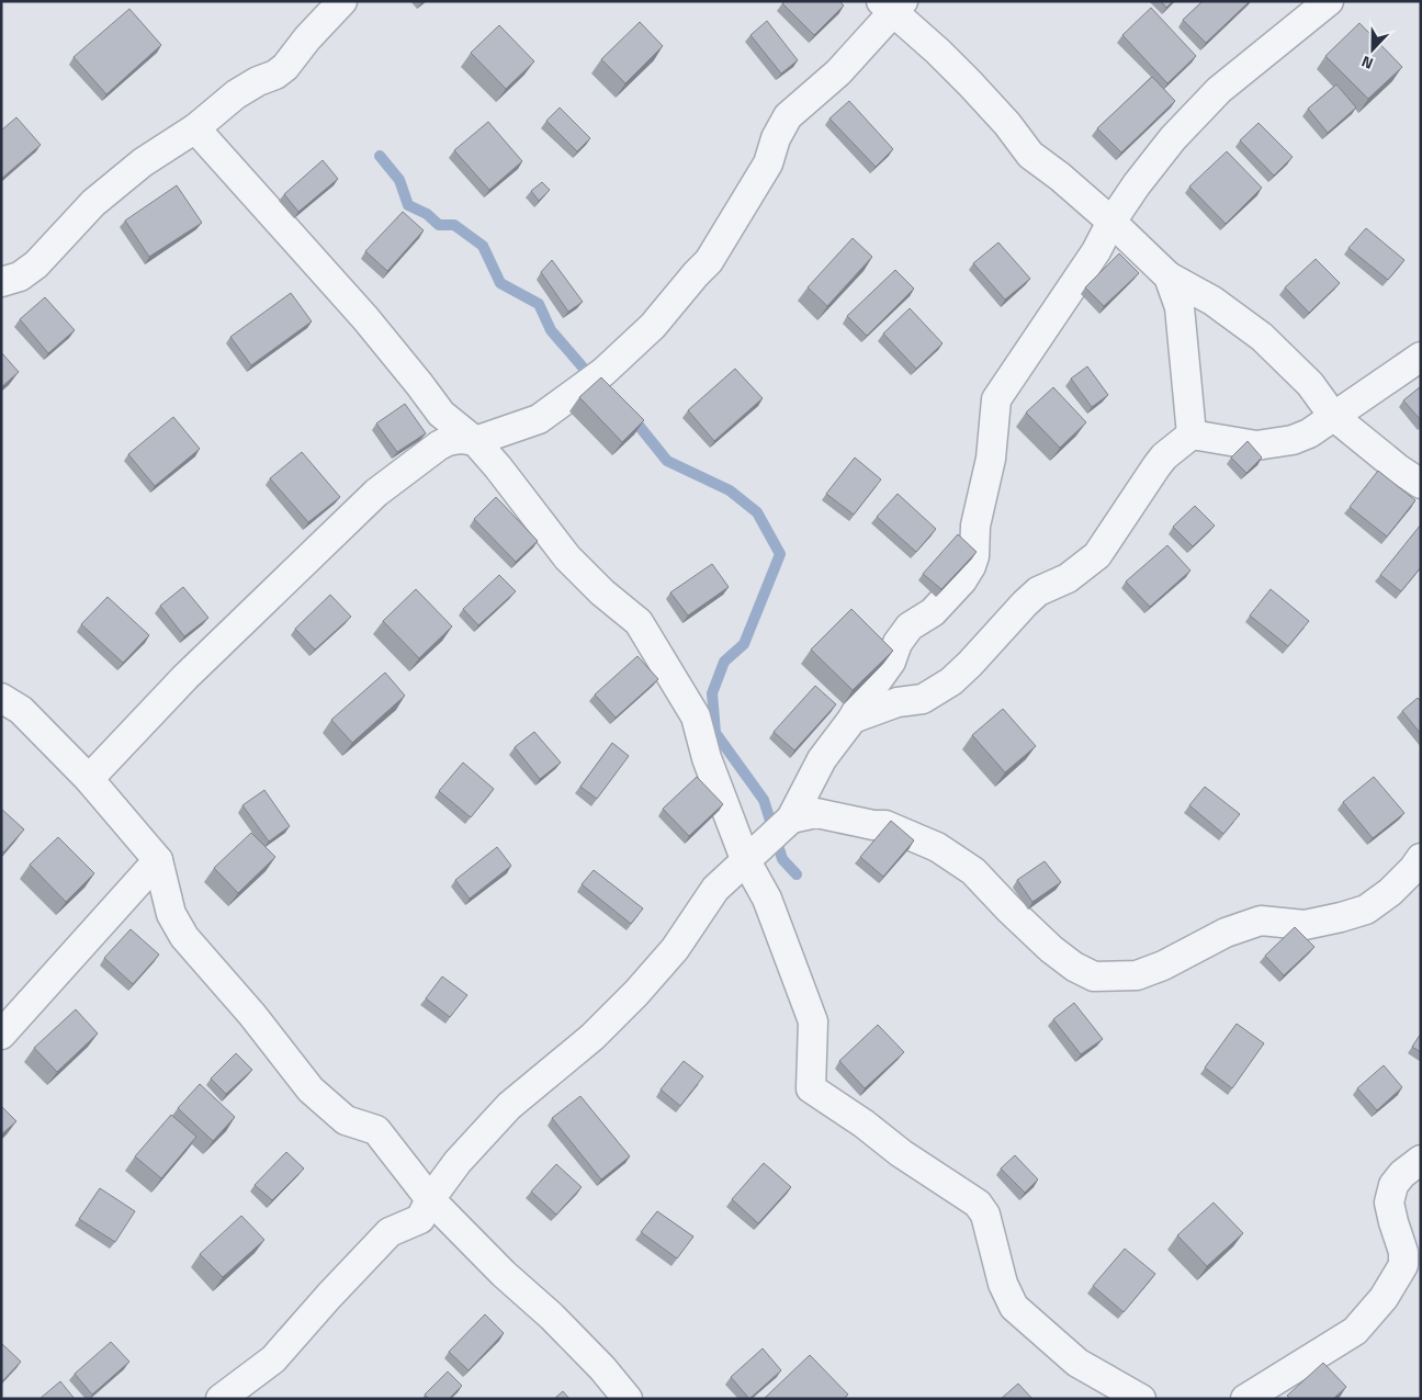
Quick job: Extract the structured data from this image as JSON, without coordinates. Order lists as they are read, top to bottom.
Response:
{
  "north": "bottom"
}
